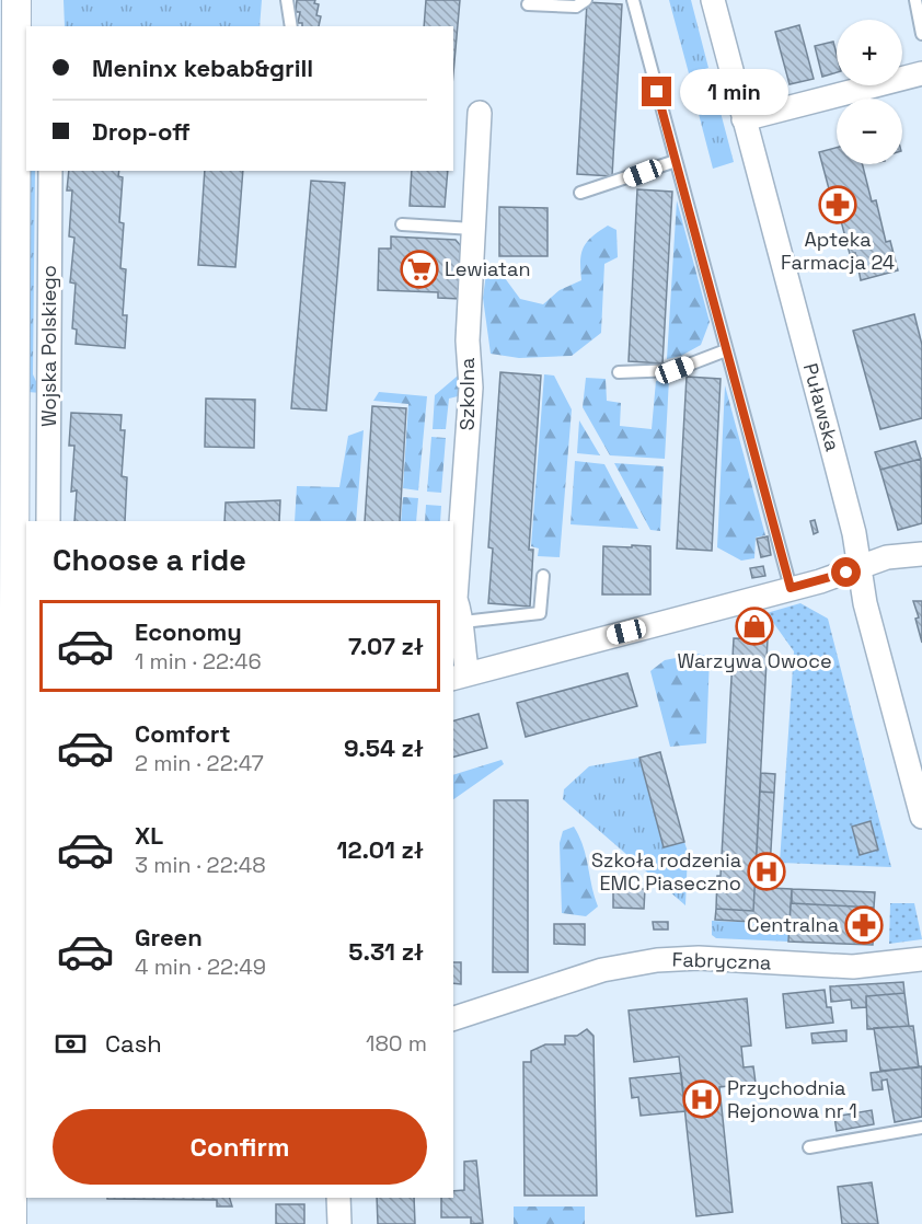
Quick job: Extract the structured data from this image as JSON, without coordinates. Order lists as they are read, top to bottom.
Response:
{
  "streets": {
    "street": [
      "Wojska Polskiego",
      "Szkolna",
      "Puławska",
      "Fabryczna"
    ]
  },
  "crossings": [
    ["Szkolna", "Puławska"]
  ],
  "places": {
    "pharmacy": ["Apteka Farmacja 24", "Centralna"],
    "supermarket": ["Lewiatan"],
    "shop": ["Warzywa Owoce"],
    "hospital": ["Szkoła rodzenia EMC Piaseczno", "Przychodnia Rejonowa nr 1"]
  },
  "page": {
    "map_buttons": ["+", "−"],
    "banner": ["Meninx kebab&grill", "Drop-off"],
    "bubble": "1 min",
    "heading": "Choose a ride",
    "list": [
      {
        "name": "Economy",
        "note": "1 min · 22:46",
        "value": "7.07 zł"
      },
      {
        "name": "Comfort",
        "note": "2 min · 22:47",
        "value": "9.54 zł"
      },
      {
        "name": "XL",
        "note": "3 min · 22:48",
        "value": "12.01 zł"
      },
      {
        "name": "Green",
        "note": "4 min · 22:49",
        "value": "5.31 zł"
      }
    ],
    "pay": ["Cash", "180 m"],
    "buttons": "Confirm"
  }
}
